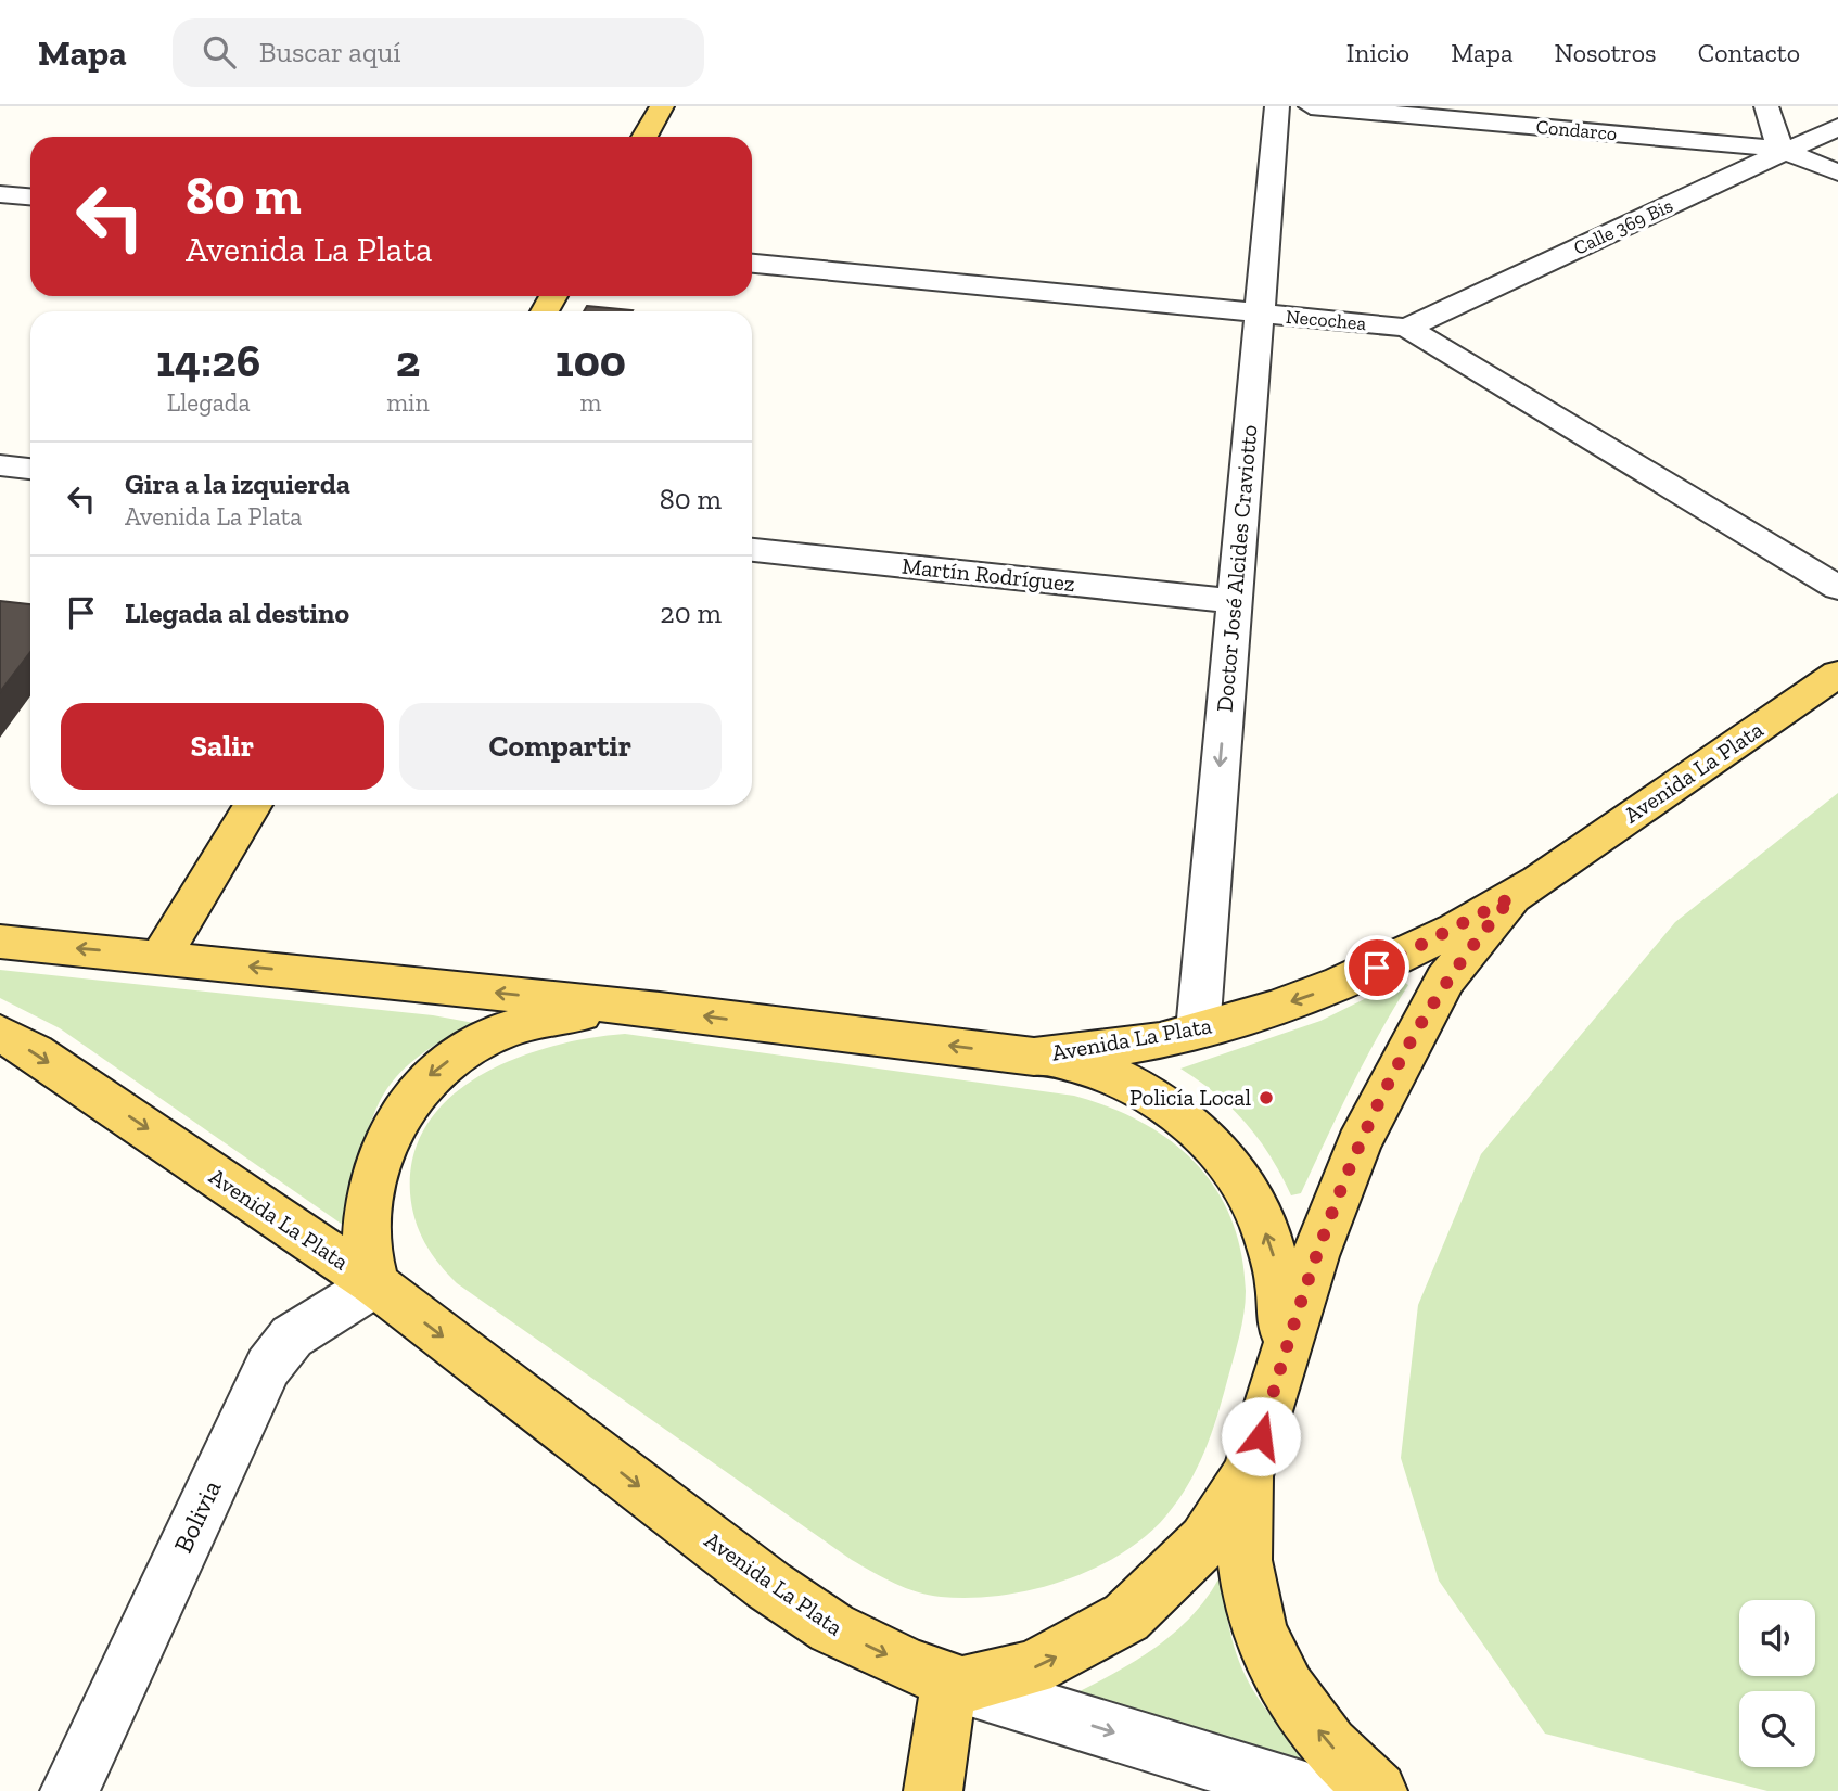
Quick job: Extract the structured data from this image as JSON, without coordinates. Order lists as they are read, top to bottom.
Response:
{
  "streets": {
    "main road": ["Avenida La Plata"],
    "street": [
      "Condarco",
      "Calle 369 Bis",
      "Necochea",
      "Doctor José Alcides Craviotto",
      "Martín Rodríguez",
      "Bolivia"
    ]
  },
  "crossings": [
    ["Condarco", "Calle 369 Bis"],
    ["Calle 369 Bis", "Necochea"],
    ["Necochea", "Doctor José Alcides Craviotto"],
    ["Doctor José Alcides Craviotto", "Martín Rodríguez"],
    ["Doctor José Alcides Craviotto", "Avenida La Plata"],
    ["Avenida La Plata", "Bolivia"]
  ],
  "one_way": ["Doctor José Alcides Craviotto"],
  "places": ["Policía Local"],
  "page": {
    "header": "Mapa",
    "search": "Buscar aquí",
    "nav": [
      "Inicio",
      "Mapa",
      "Nosotros",
      "Contacto"
    ],
    "turn": ["80 m", "Avenida La Plata"],
    "eta": [
      "14:26",
      "Llegada",
      "2",
      "min",
      "100",
      "m"
    ],
    "list": [
      {
        "name": "Gira a la izquierda",
        "note": "Avenida La Plata",
        "value": "80 m"
      },
      {
        "name": "Llegada al destino",
        "value": "20 m"
      }
    ],
    "buttons": ["Salir", "Compartir"]
  }
}
